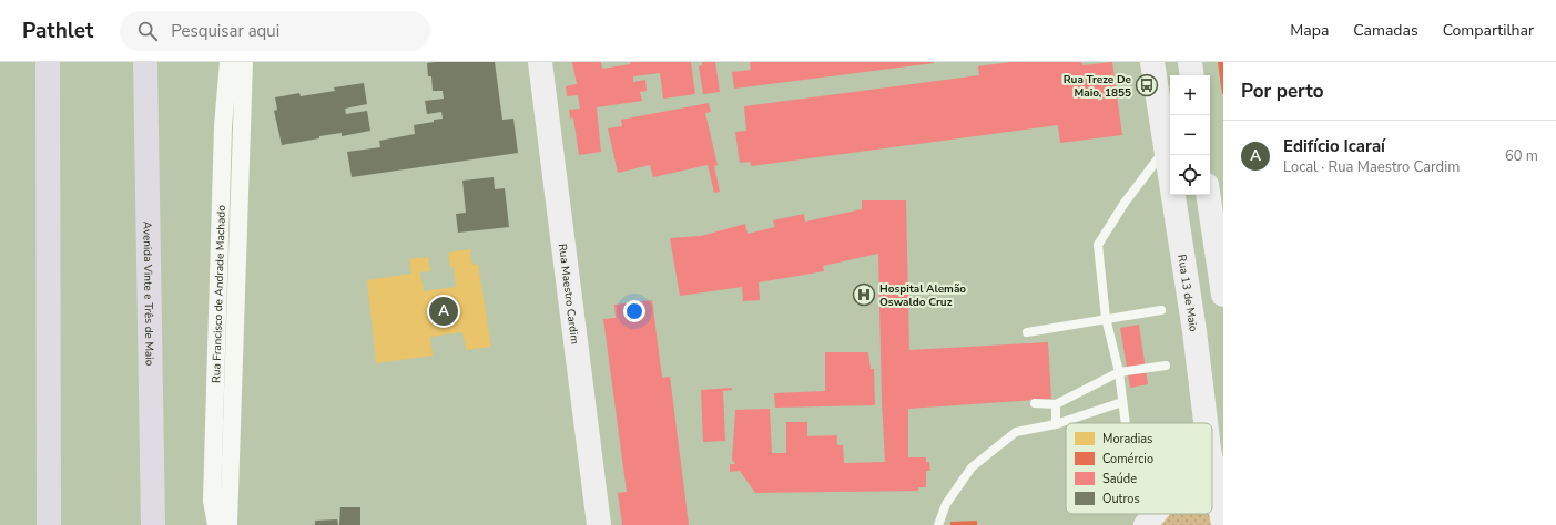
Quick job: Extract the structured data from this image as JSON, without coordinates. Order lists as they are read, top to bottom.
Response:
{
  "streets": {
    "highway": ["Avenida Vinte e Três de Maio"],
    "main road": ["Rua 13 de Maio", "Rua Maestro Cardim"],
    "street": ["Rua Francisco de Andrade Machado"]
  },
  "places": {
    "bus stop": ["Rua Treze De Maio, 1855"],
    "hospital": ["Hospital Alemão Oswaldo Cruz"]
  },
  "legend": [
    "Moradias",
    "Comércio",
    "Saúde",
    "Outros"
  ],
  "page": {
    "header": "Pathlet",
    "search": "Pesquisar aqui",
    "nav": ["Mapa", "Camadas", "Compartilhar"],
    "heading": "Por perto",
    "map_buttons": ["+", "−"],
    "list": [
      {
        "mark": "A",
        "name": "Edifício Icaraí",
        "note": "Local · Rua Maestro Cardim",
        "value": "60 m"
      }
    ],
    "pins": "A"
  }
}
